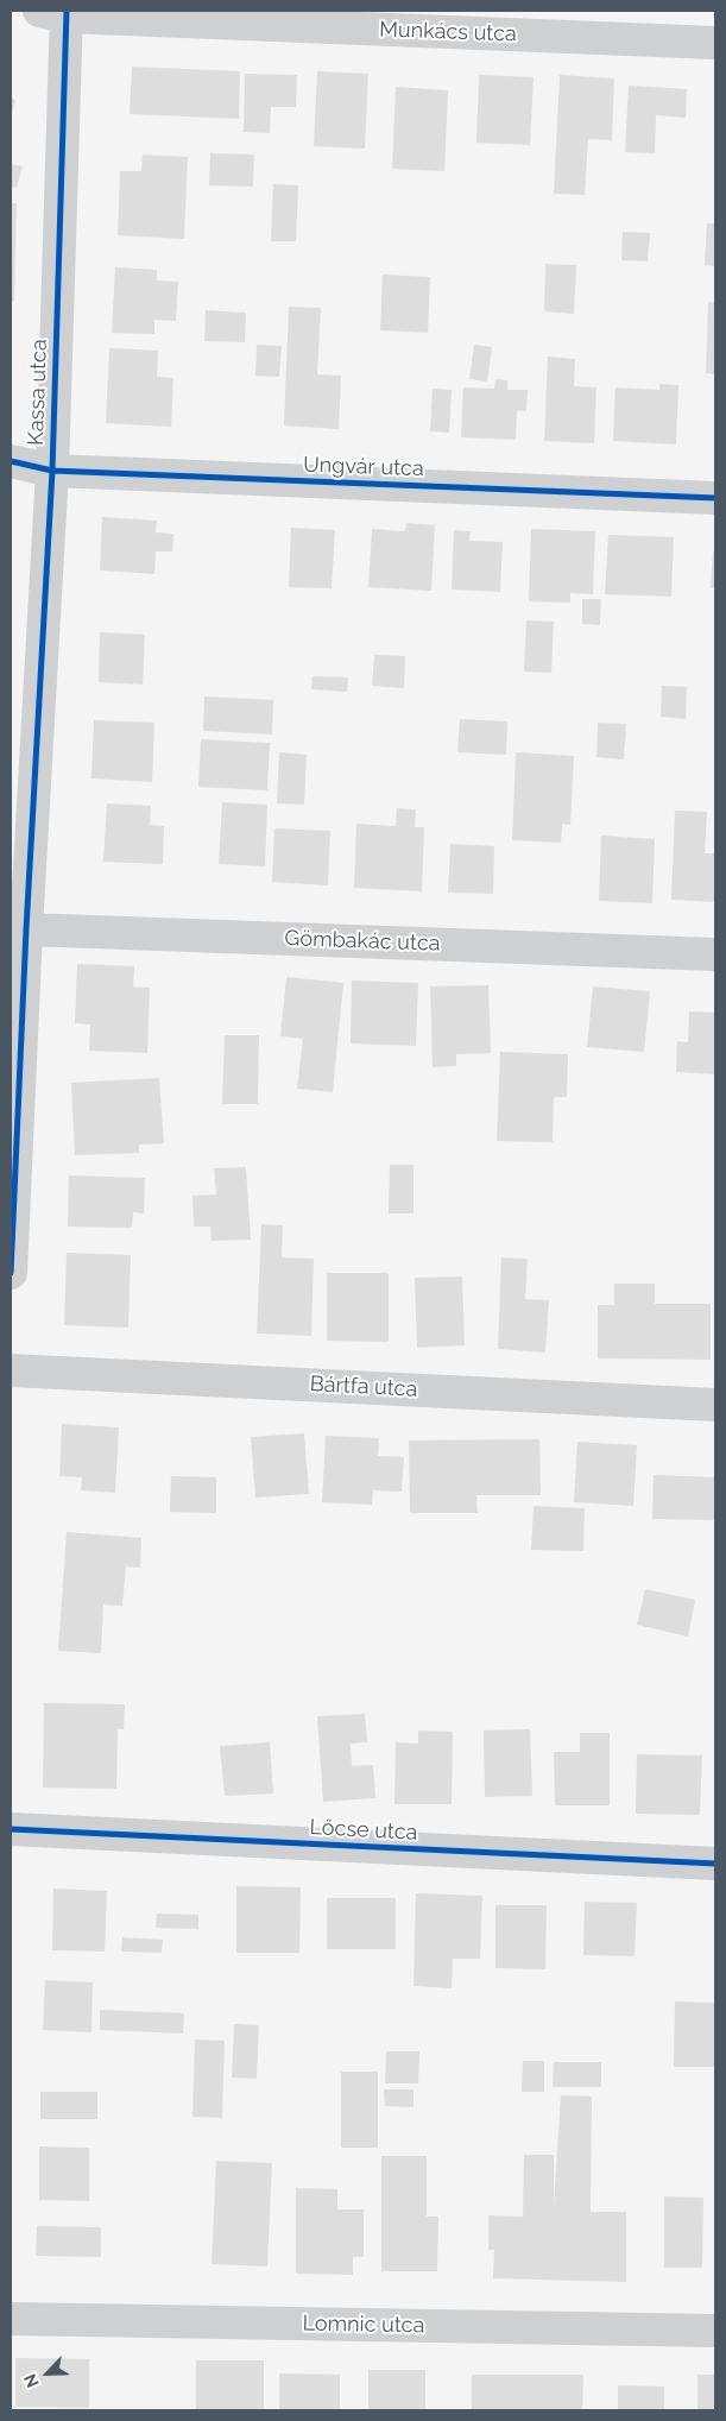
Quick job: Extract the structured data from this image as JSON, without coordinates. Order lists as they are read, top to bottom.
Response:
{
  "streets": {
    "street": [
      "Munkács utca",
      "Kassa utca",
      "Ungvár utca",
      "Gömbakác utca",
      "Bártfa utca",
      "Lőcse utca",
      "Lomnic utca"
    ]
  },
  "crossings": [
    ["Munkács utca", "Kassa utca"],
    ["Kassa utca", "Ungvár utca"],
    ["Kassa utca", "Gömbakác utca"]
  ],
  "north": "bottom left"
}
